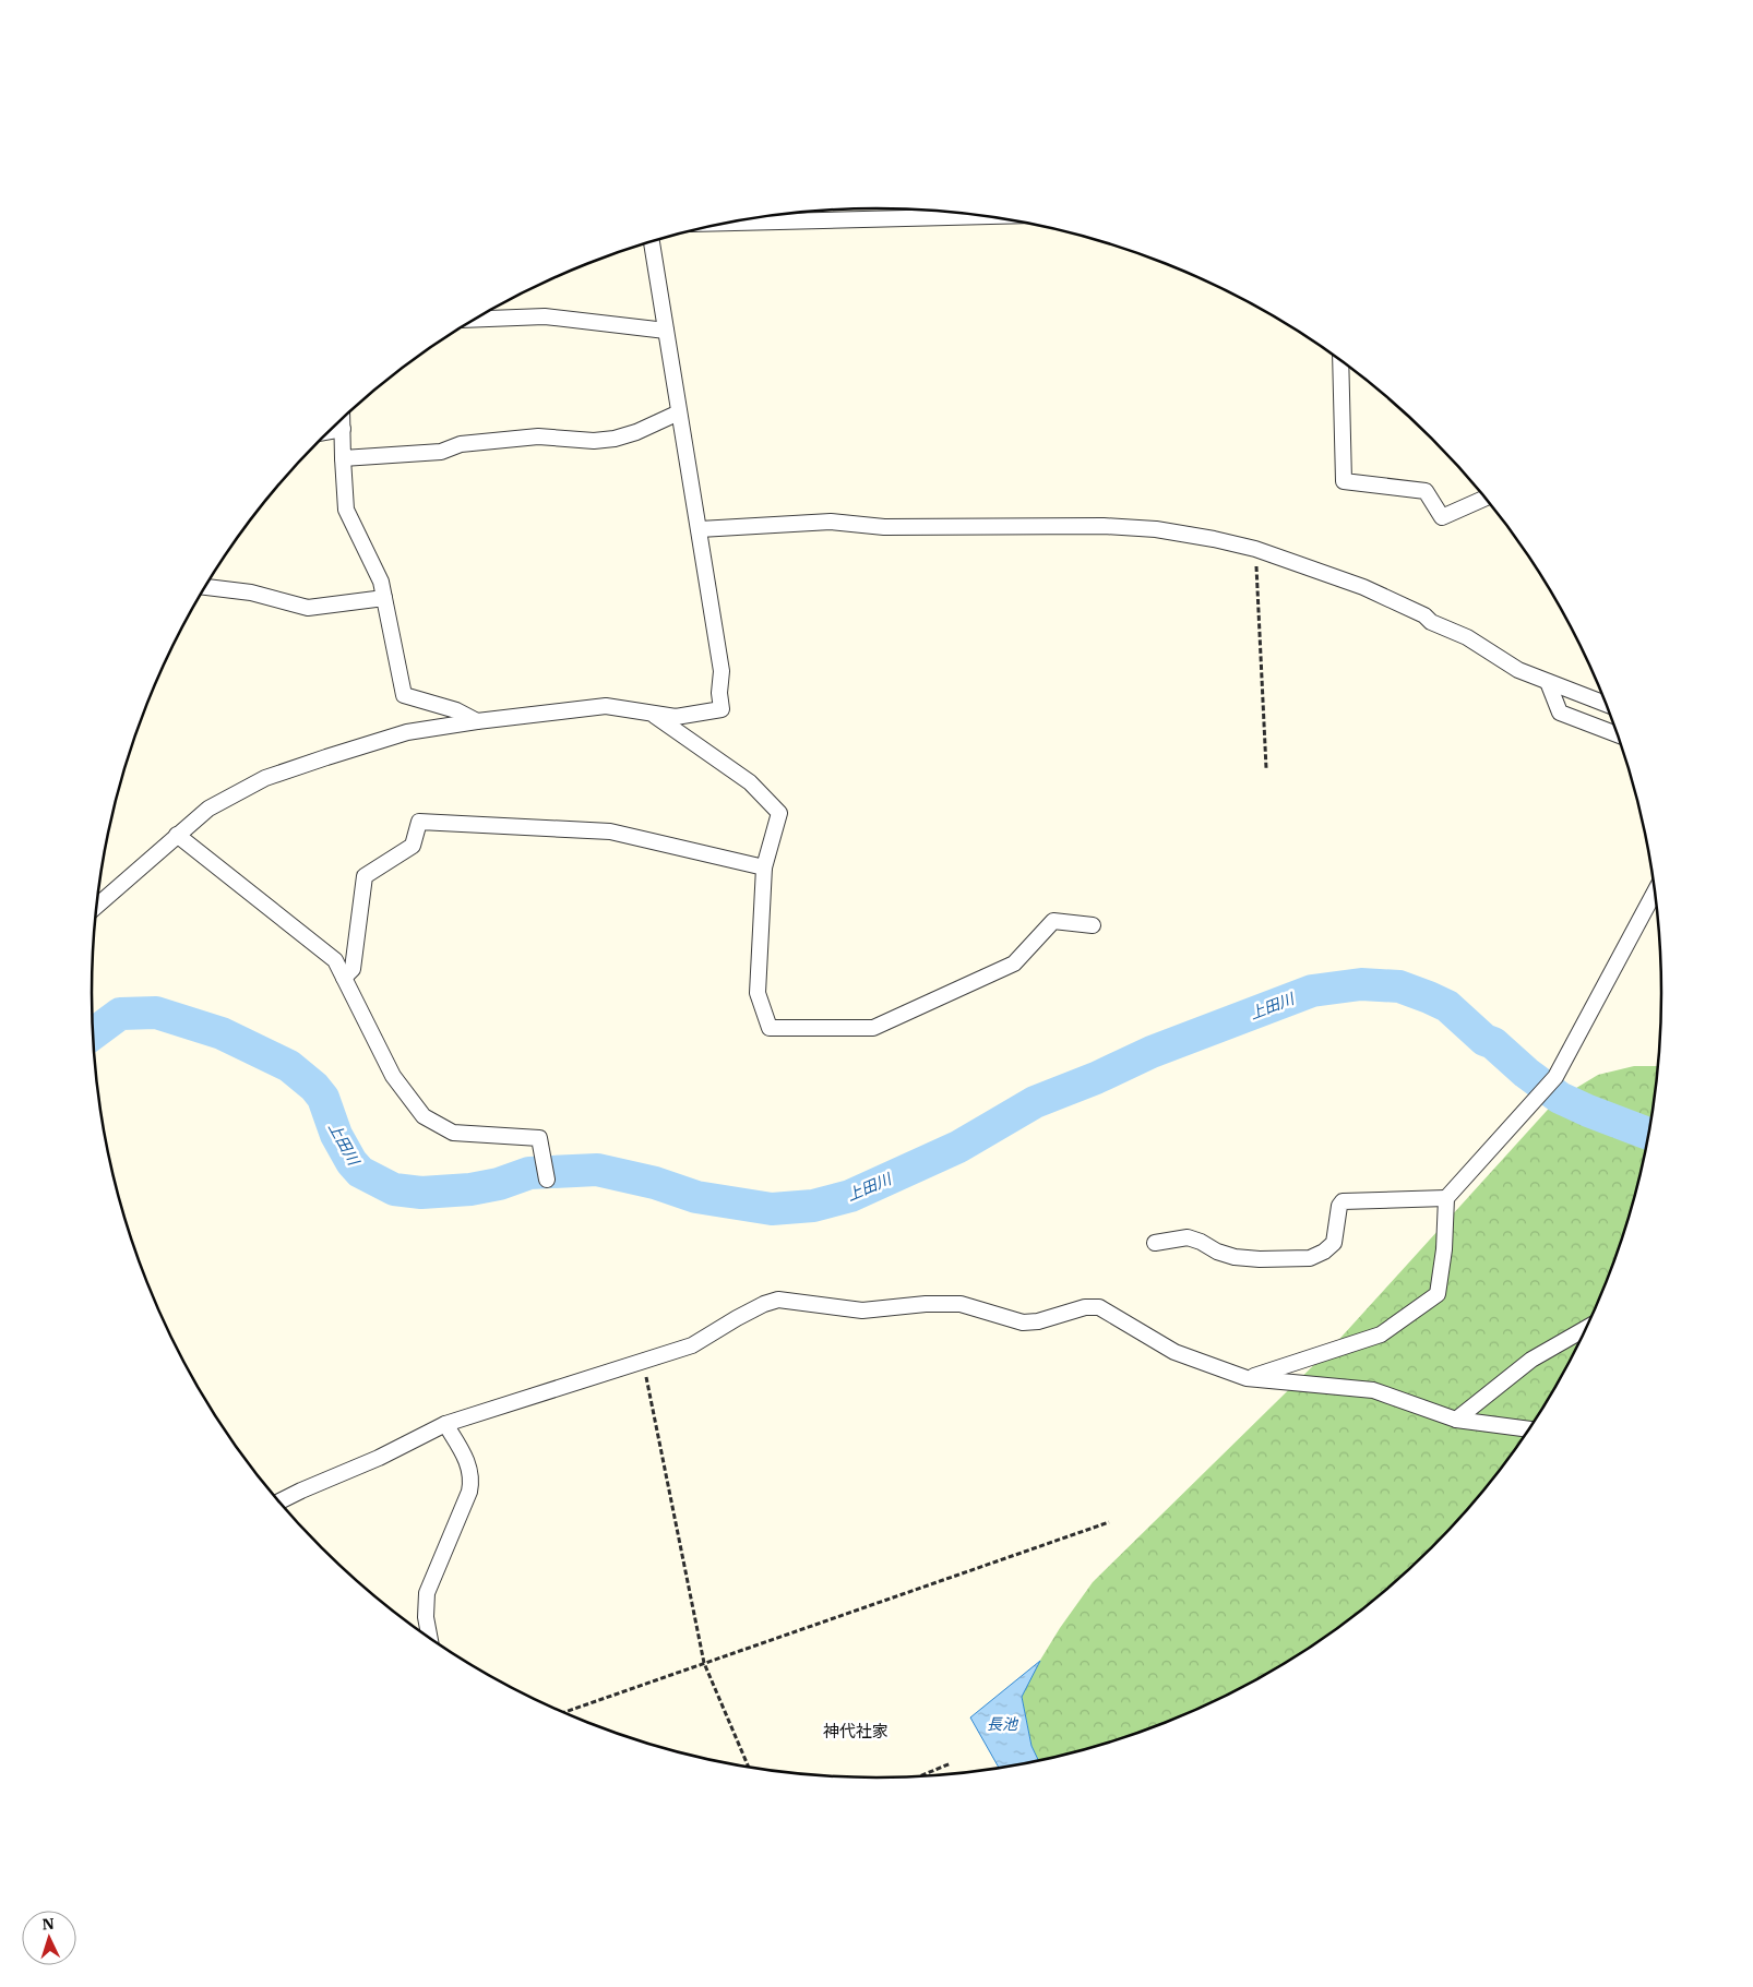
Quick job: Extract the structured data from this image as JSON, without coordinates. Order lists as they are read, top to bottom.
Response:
{
  "districts": ["神代社家"],
  "water": ["上田川", "長池"],
  "north": "top"
}
